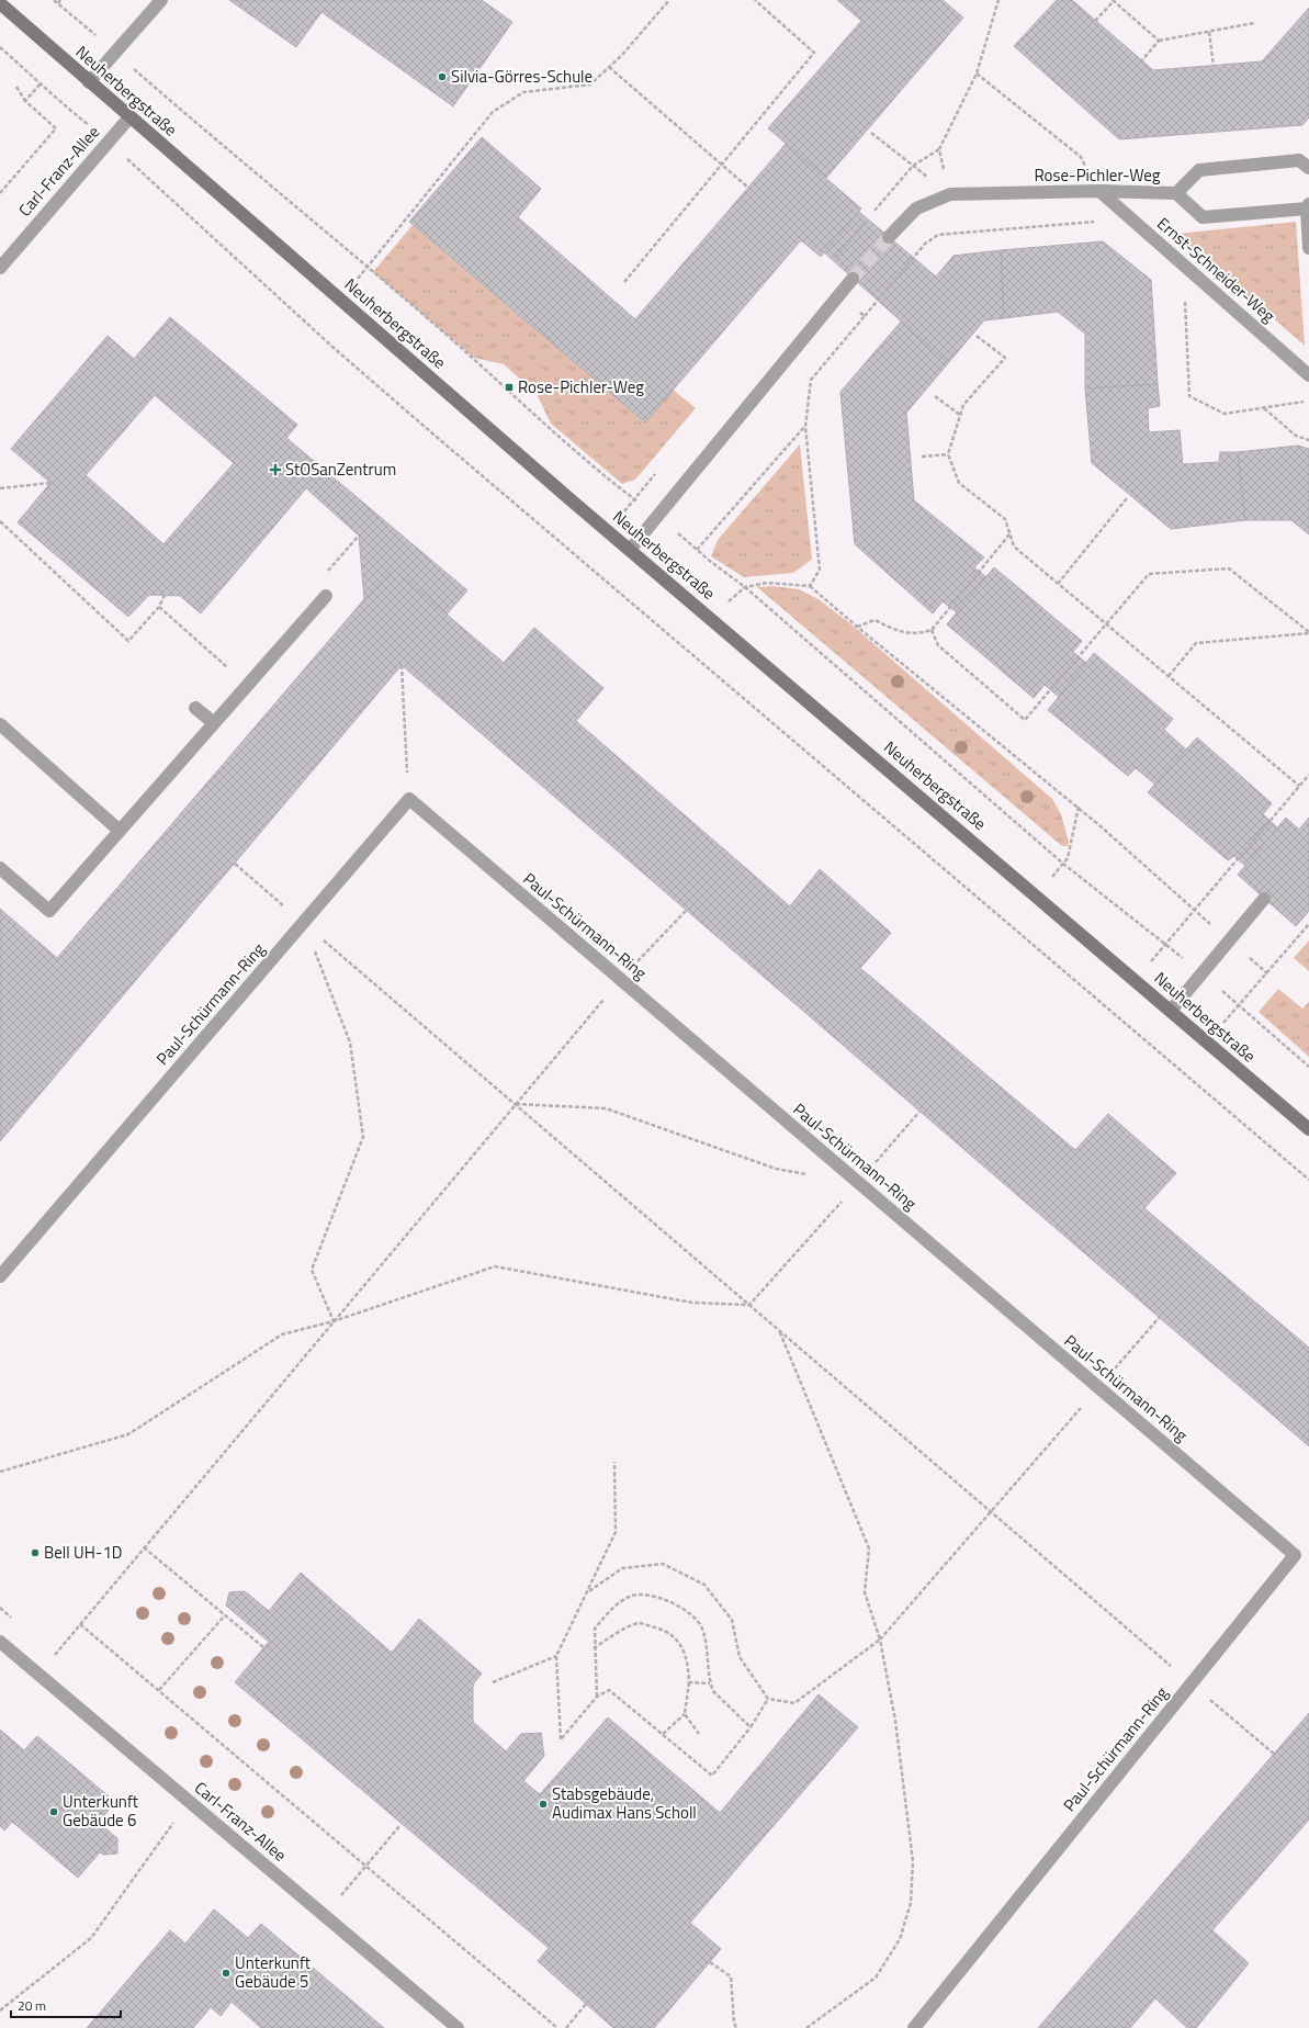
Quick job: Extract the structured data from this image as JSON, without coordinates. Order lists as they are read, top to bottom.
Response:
{
  "streets": {
    "main road": ["Neuherbergstraße"],
    "street": [
      "Carl-Franz-Allee",
      "Rose-Pichler-Weg",
      "Ernst-Schneider-Weg",
      "Paul-Schürmann-Ring"
    ]
  },
  "crossings": [
    ["Neuherbergstraße", "Carl-Franz-Allee"],
    ["Rose-Pichler-Weg", "Ernst-Schneider-Weg"]
  ],
  "places": {
    "other": [
      "Silvia-Görres-Schule",
      "Bell UH-1D",
      "Stabsgebäude, Audimax Hans Scholl",
      "Unterkunft Gebäude 6",
      "Unterkunft Gebäude 5"
    ],
    "transit": ["Rose-Pichler-Weg"],
    "health": ["StOSanZentrum"]
  },
  "scale_bar": "20 m"
}
